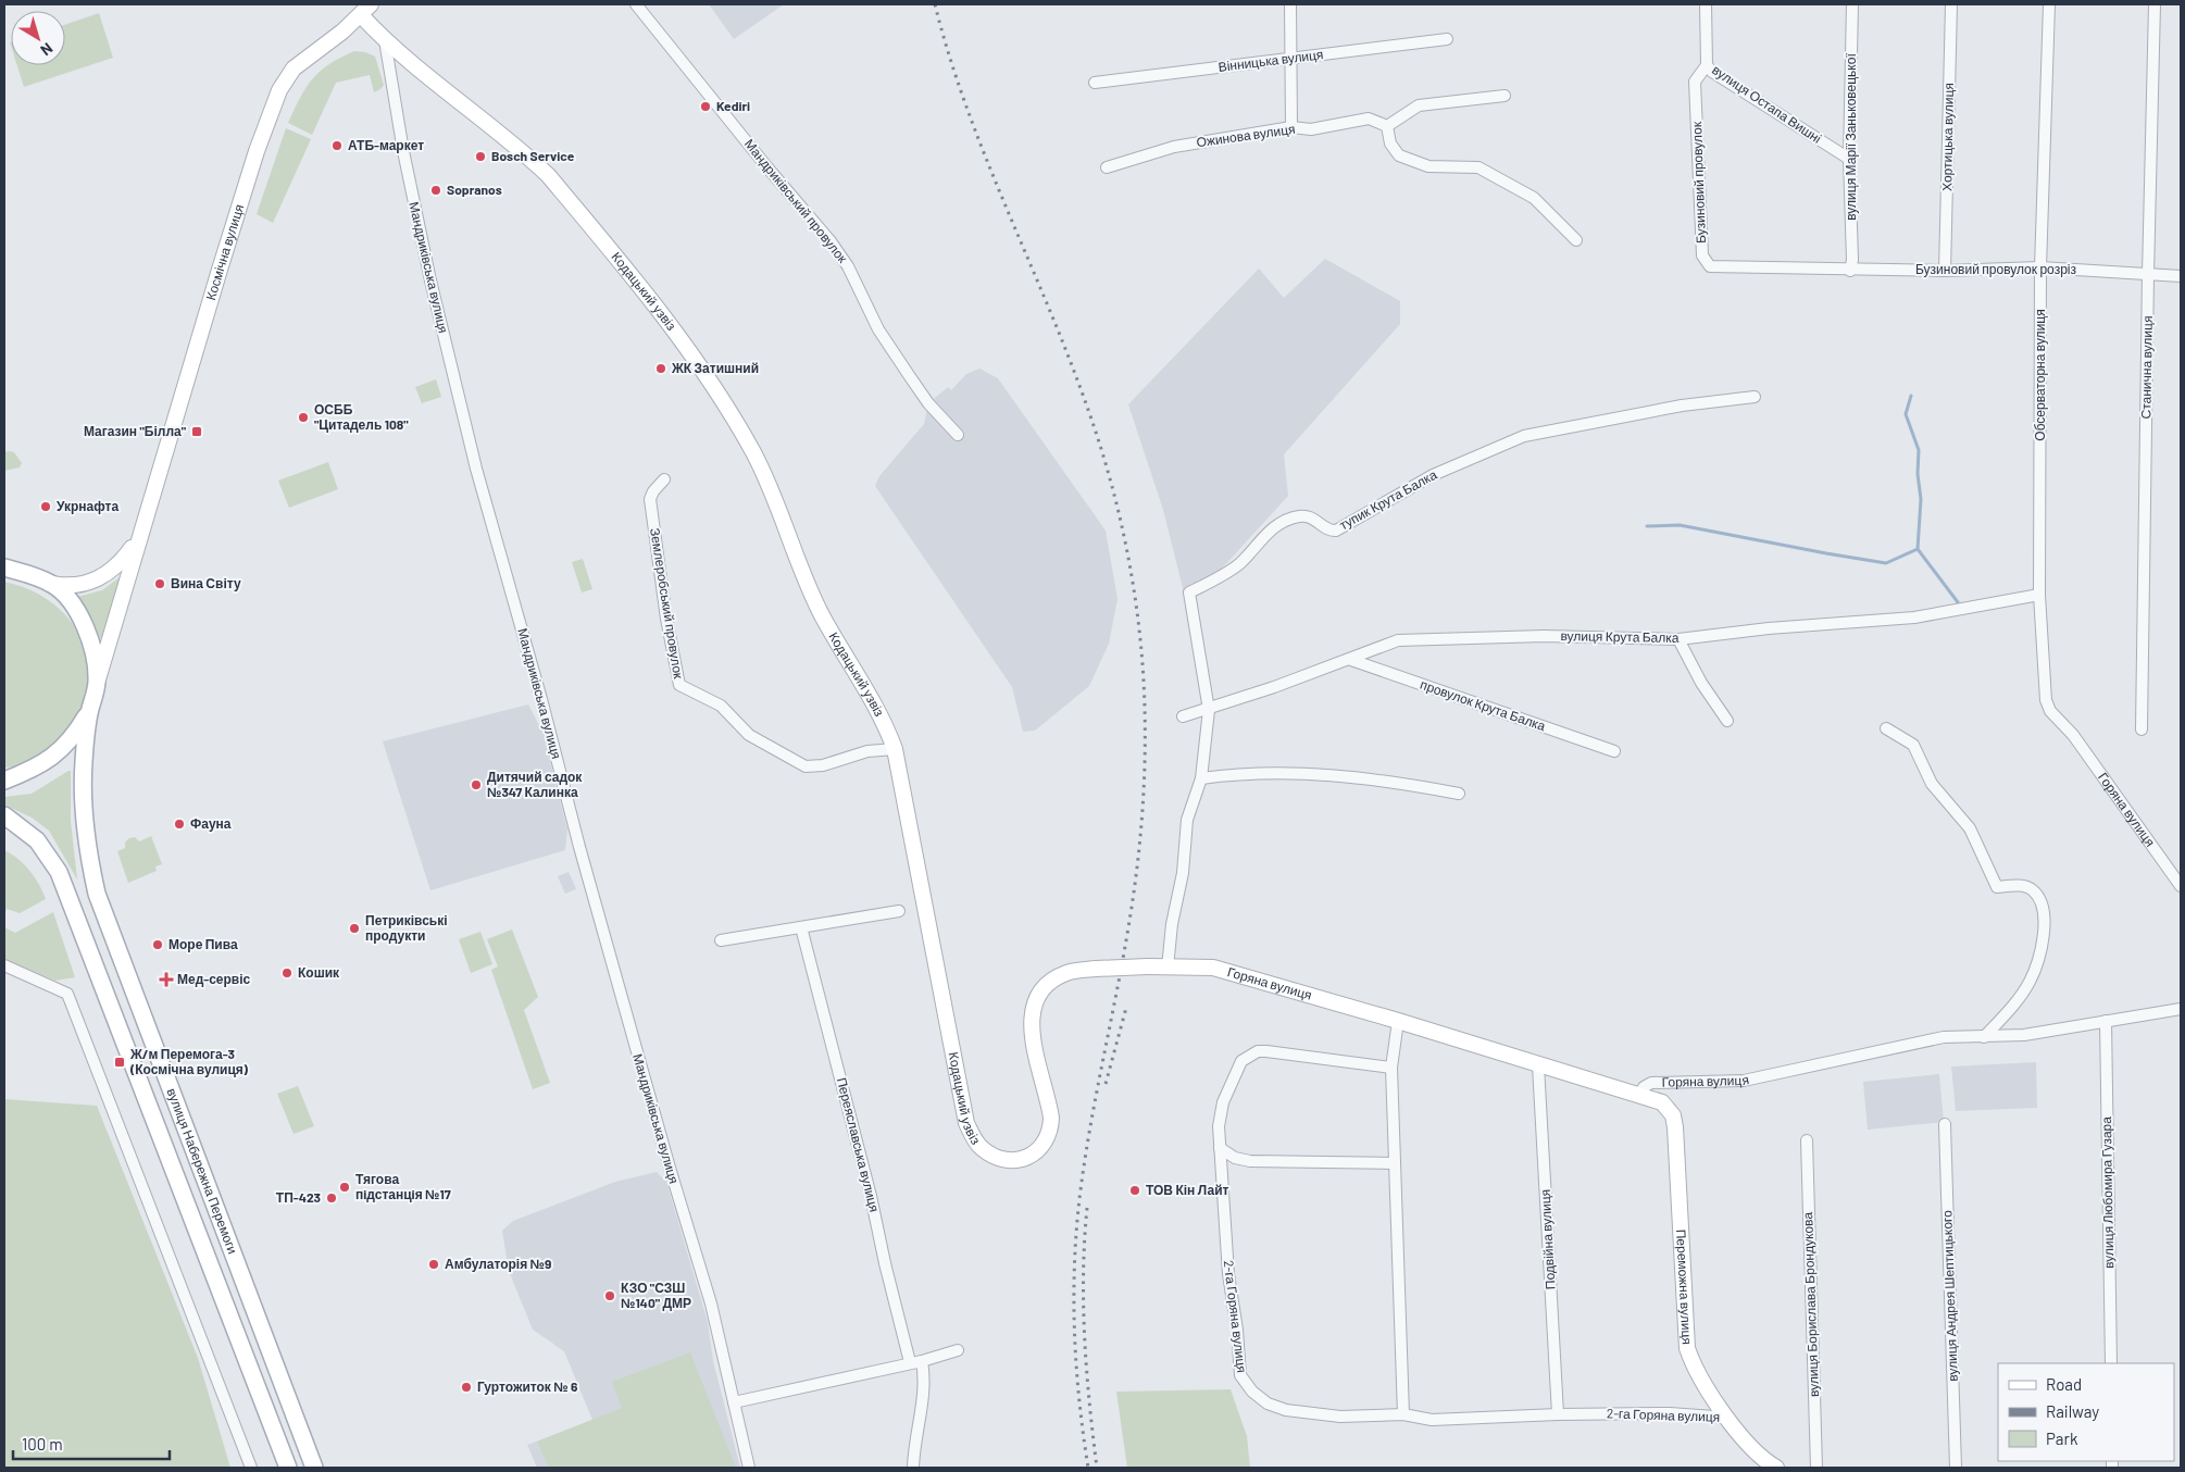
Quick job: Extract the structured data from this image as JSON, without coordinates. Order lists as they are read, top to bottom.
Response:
{
  "streets": {
    "main road": ["вулиця Набережна Перемоги"],
    "street": [
      "Вінницька вулиця",
      "вулиця Остапа Вишні",
      "Ожинова вулиця",
      "вулиця Марії Заньковецької",
      "Хортицька вулиця",
      "Бузиновий провулок",
      "Мандриківський провулок",
      "Космічна вулиця",
      "Мандриківська вулиця",
      "Бузиновий провулок розріз",
      "Кодацький узвіз",
      "Станична вулиця",
      "Обсерваторна вулиця",
      "тупик Крута Балка",
      "Землеробський провулок",
      "вулиця Крута Балка",
      "провулок Крута Балка",
      "Горяна вулиця",
      "Переяславська вулиця",
      "вулиця Любомира Гузара",
      "Подвійна вулиця",
      "Переможна вулиця",
      "вулиця Андрея Шептицького",
      "вулиця Борислава Брондукова",
      "2-га Горяна вулиця"
    ]
  },
  "crossings": [
    ["вулиця Остапа Вишні", "вулиця Марії Заньковецької"],
    ["вулиця Остапа Вишні", "Бузиновий провулок"],
    ["вулиця Марії Заньковецької", "Бузиновий провулок"],
    ["Хортицька вулиця", "Бузиновий провулок розріз"],
    ["Бузиновий провулок", "Бузиновий провулок розріз"],
    ["Космічна вулиця", "Кодацький узвіз"],
    ["Космічна вулиця", "вулиця Набережна Перемоги"],
    ["Мандриківська вулиця", "Кодацький узвіз"],
    ["Бузиновий провулок розріз", "Станична вулиця"],
    ["Бузиновий провулок розріз", "Обсерваторна вулиця"],
    ["Кодацький узвіз", "Землеробський провулок"],
    ["Кодацький узвіз", "Горяна вулиця"],
    ["Обсерваторна вулиця", "вулиця Крута Балка"],
    ["Обсерваторна вулиця", "Горяна вулиця"],
    ["тупик Крута Балка", "вулиця Крута Балка"],
    ["вулиця Крута Балка", "провулок Крута Балка"],
    ["Горяна вулиця", "вулиця Любомира Гузара"],
    ["Горяна вулиця", "Подвійна вулиця"],
    ["Горяна вулиця", "Переможна вулиця"],
    ["Подвійна вулиця", "2-га Горяна вулиця"],
    ["Переможна вулиця", "2-га Горяна вулиця"]
  ],
  "places": {
    "other": [
      "Kediri",
      "АТБ-маркет",
      "Bosch Service",
      "Sopranos",
      "ЖК Затишний",
      "ОСББ \"Цитадель 108\"",
      "Укрнафта",
      "Вина Світу",
      "Дитячий садок №347 Калинка",
      "Фауна",
      "Петриківські продукти",
      "Море Пива",
      "Кошик",
      "Тягова пiдстанцiя №17",
      "ТОВ Кін Лайт",
      "ТП-423",
      "Амбулаторія №9",
      "КЗО \"СЗШ №140\" ДМР",
      "Гуртожиток № 6"
    ],
    "transit": ["Магазин \"Білла\"", "Ж/м Перемога-3 (Космічна вулиця)"],
    "health": ["Мед-сервіс"]
  },
  "legend": ["Road", "Railway", "Park"],
  "scale_bar": "100 m",
  "north": "bottom right"
}
